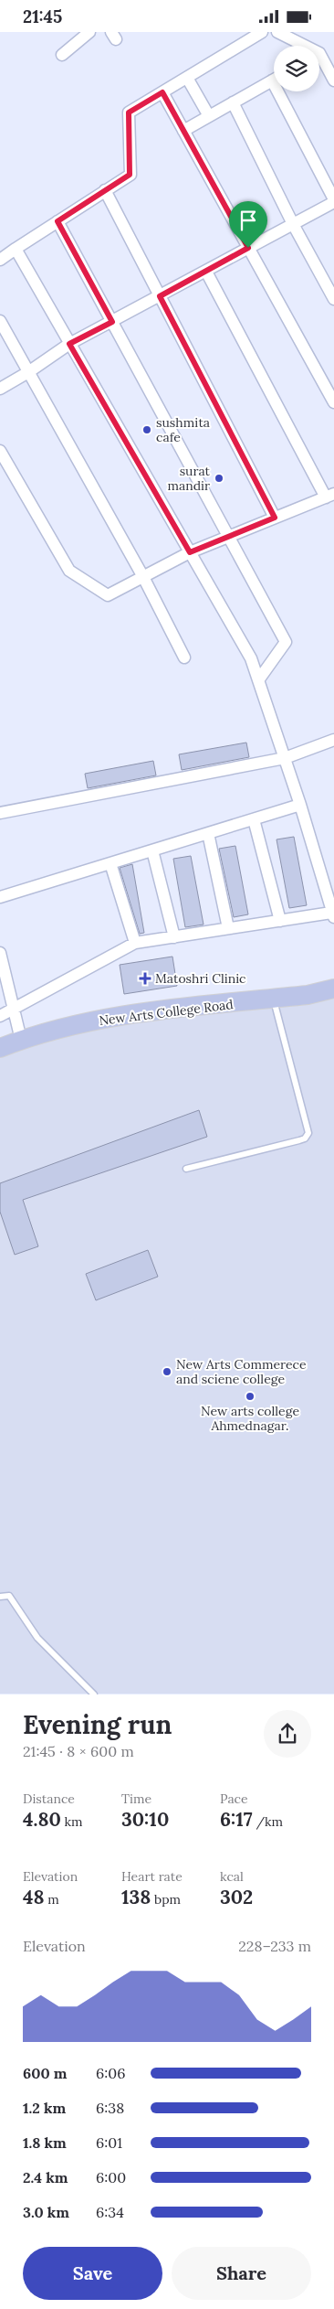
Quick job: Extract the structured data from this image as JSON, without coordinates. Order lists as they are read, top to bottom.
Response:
{
  "streets": {
    "main road": ["New Arts College Road"]
  },
  "places": {
    "other": [
      "sushmita cafe",
      "surat mandir",
      "New Arts Commerece and sciene college",
      "New arts college Ahmednagar."
    ],
    "health": ["Matoshri Clinic"]
  },
  "page": {
    "status": "21:45",
    "heading": ["Evening run", "21:45 · 8 × 600 m"],
    "stats": [
      ["Distance", "4.80 km"],
      ["Time", "30:10"],
      ["Pace", "6:17 /km"],
      ["Elevation", "48 m"],
      ["Heart rate", "138 bpm"],
      ["kcal", "302"]
    ],
    "chart": ["Elevation", "228–233 m"],
    "list": [
      {
        "name": "600 m",
        "note": "6:06"
      },
      {
        "name": "1.2 km",
        "note": "6:38"
      },
      {
        "name": "1.8 km",
        "note": "6:01"
      },
      {
        "name": "2.4 km",
        "note": "6:00"
      },
      {
        "name": "3.0 km",
        "note": "6:34"
      }
    ],
    "buttons": ["Save", "Share"]
  }
}
